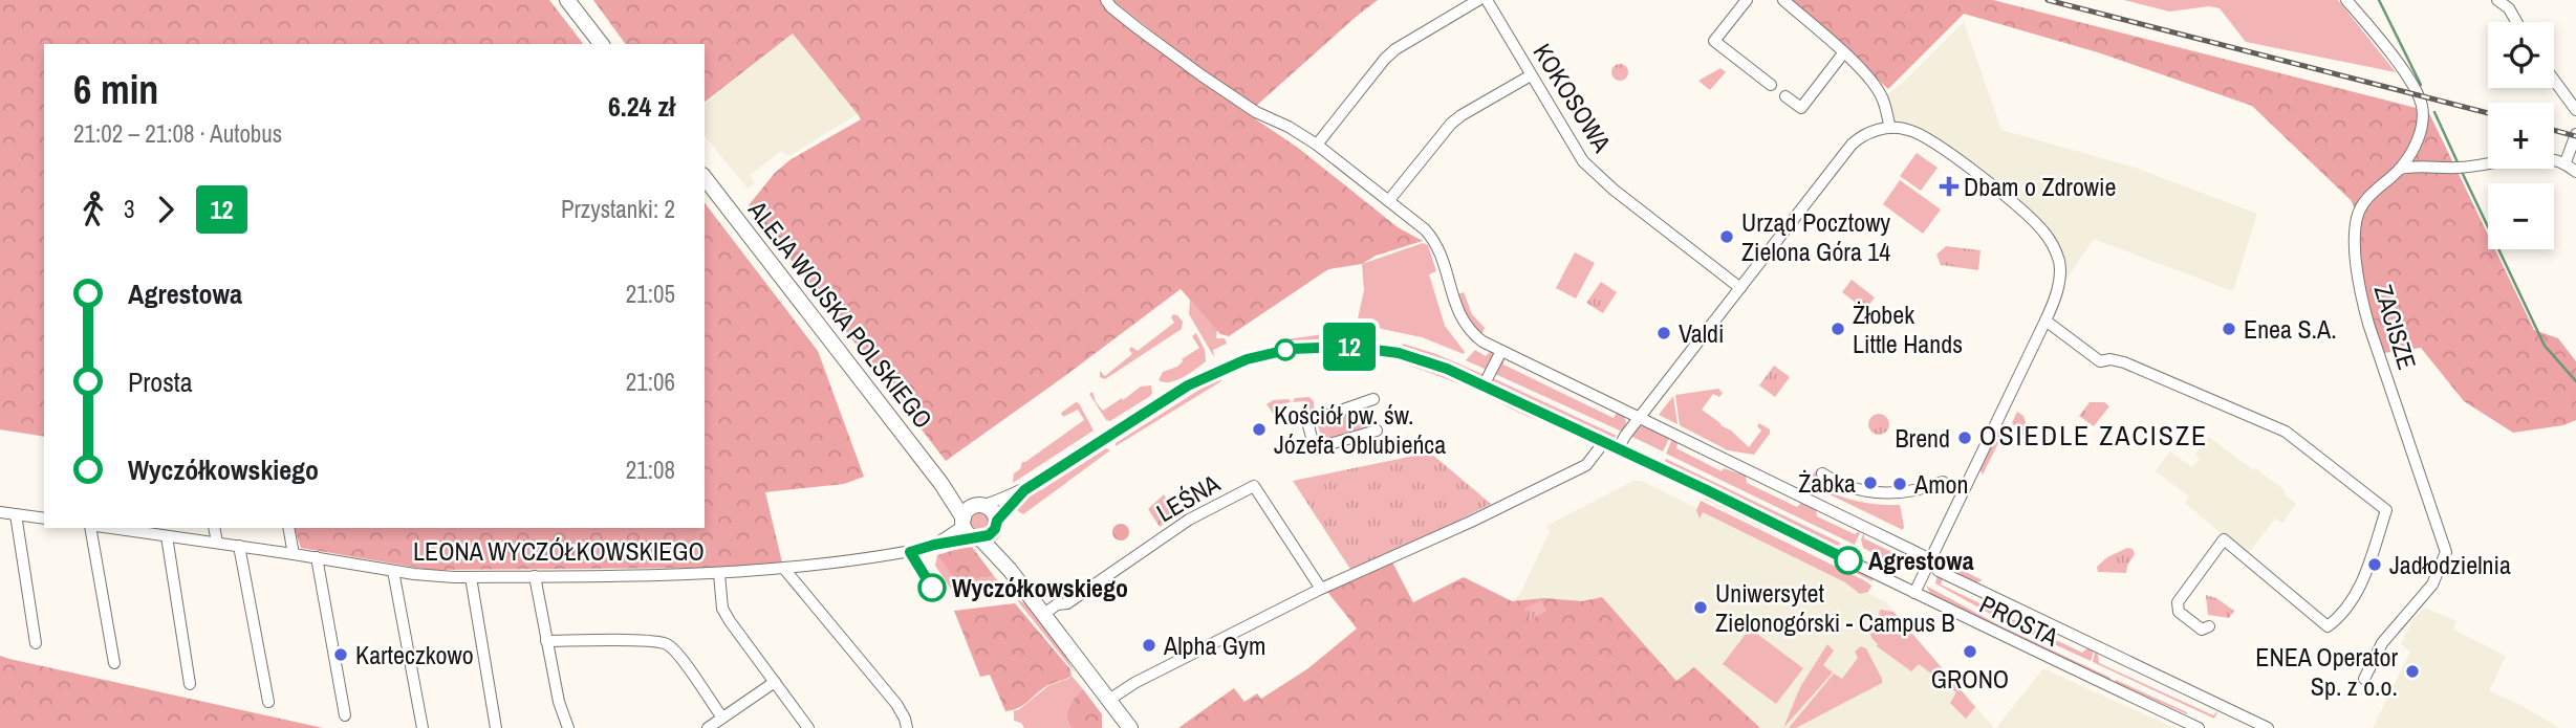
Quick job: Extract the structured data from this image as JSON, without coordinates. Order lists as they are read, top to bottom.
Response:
{
  "streets": {
    "main road": ["ALEJA WOJSKA POLSKIEGO"],
    "street": [
      "KOKOSOWA",
      "ZACISZE",
      "LEŚNA",
      "LEONA WYCZÓŁKOWSKIEGO",
      "PROSTA"
    ]
  },
  "crossings": [
    ["ALEJA WOJSKA POLSKIEGO", "LEONA WYCZÓŁKOWSKIEGO"],
    ["ALEJA WOJSKA POLSKIEGO", "PROSTA"],
    ["LEONA WYCZÓŁKOWSKIEGO", "PROSTA"]
  ],
  "districts": ["OSIEDLE ZACISZE"],
  "places": {
    "health": ["Dbam o Zdrowie"],
    "other": [
      "Urząd Pocztowy Zielona Góra 14",
      "Żłobek Little Hands",
      "Enea S.A.",
      "Valdi",
      "Kościół pw. św. Józefa Oblubieńca",
      "Brend",
      "Żabka",
      "Amon",
      "Agrestowa",
      "Jadłodzielnia",
      "Wyczółkowskiego",
      "Uniwersytet Zielonogórski - Campus B",
      "Alpha Gym",
      "GRONO",
      "Karteczkowo",
      "ENEA Operator Sp. z o.o."
    ]
  },
  "lines": ["bus line 12"],
  "page": {
    "on_map": "12",
    "map_buttons": ["+", "−"],
    "heading": ["6 min", "21:02 – 21:08 · Autobus", "6.24 zł"],
    "legs": ["3", "12", "Przystanki: 2"],
    "list": [
      {
        "name": "Agrestowa",
        "value": "21:05"
      },
      {
        "name": "Prosta",
        "value": "21:06"
      },
      {
        "name": "Wyczółkowskiego",
        "value": "21:08"
      }
    ]
  }
}
